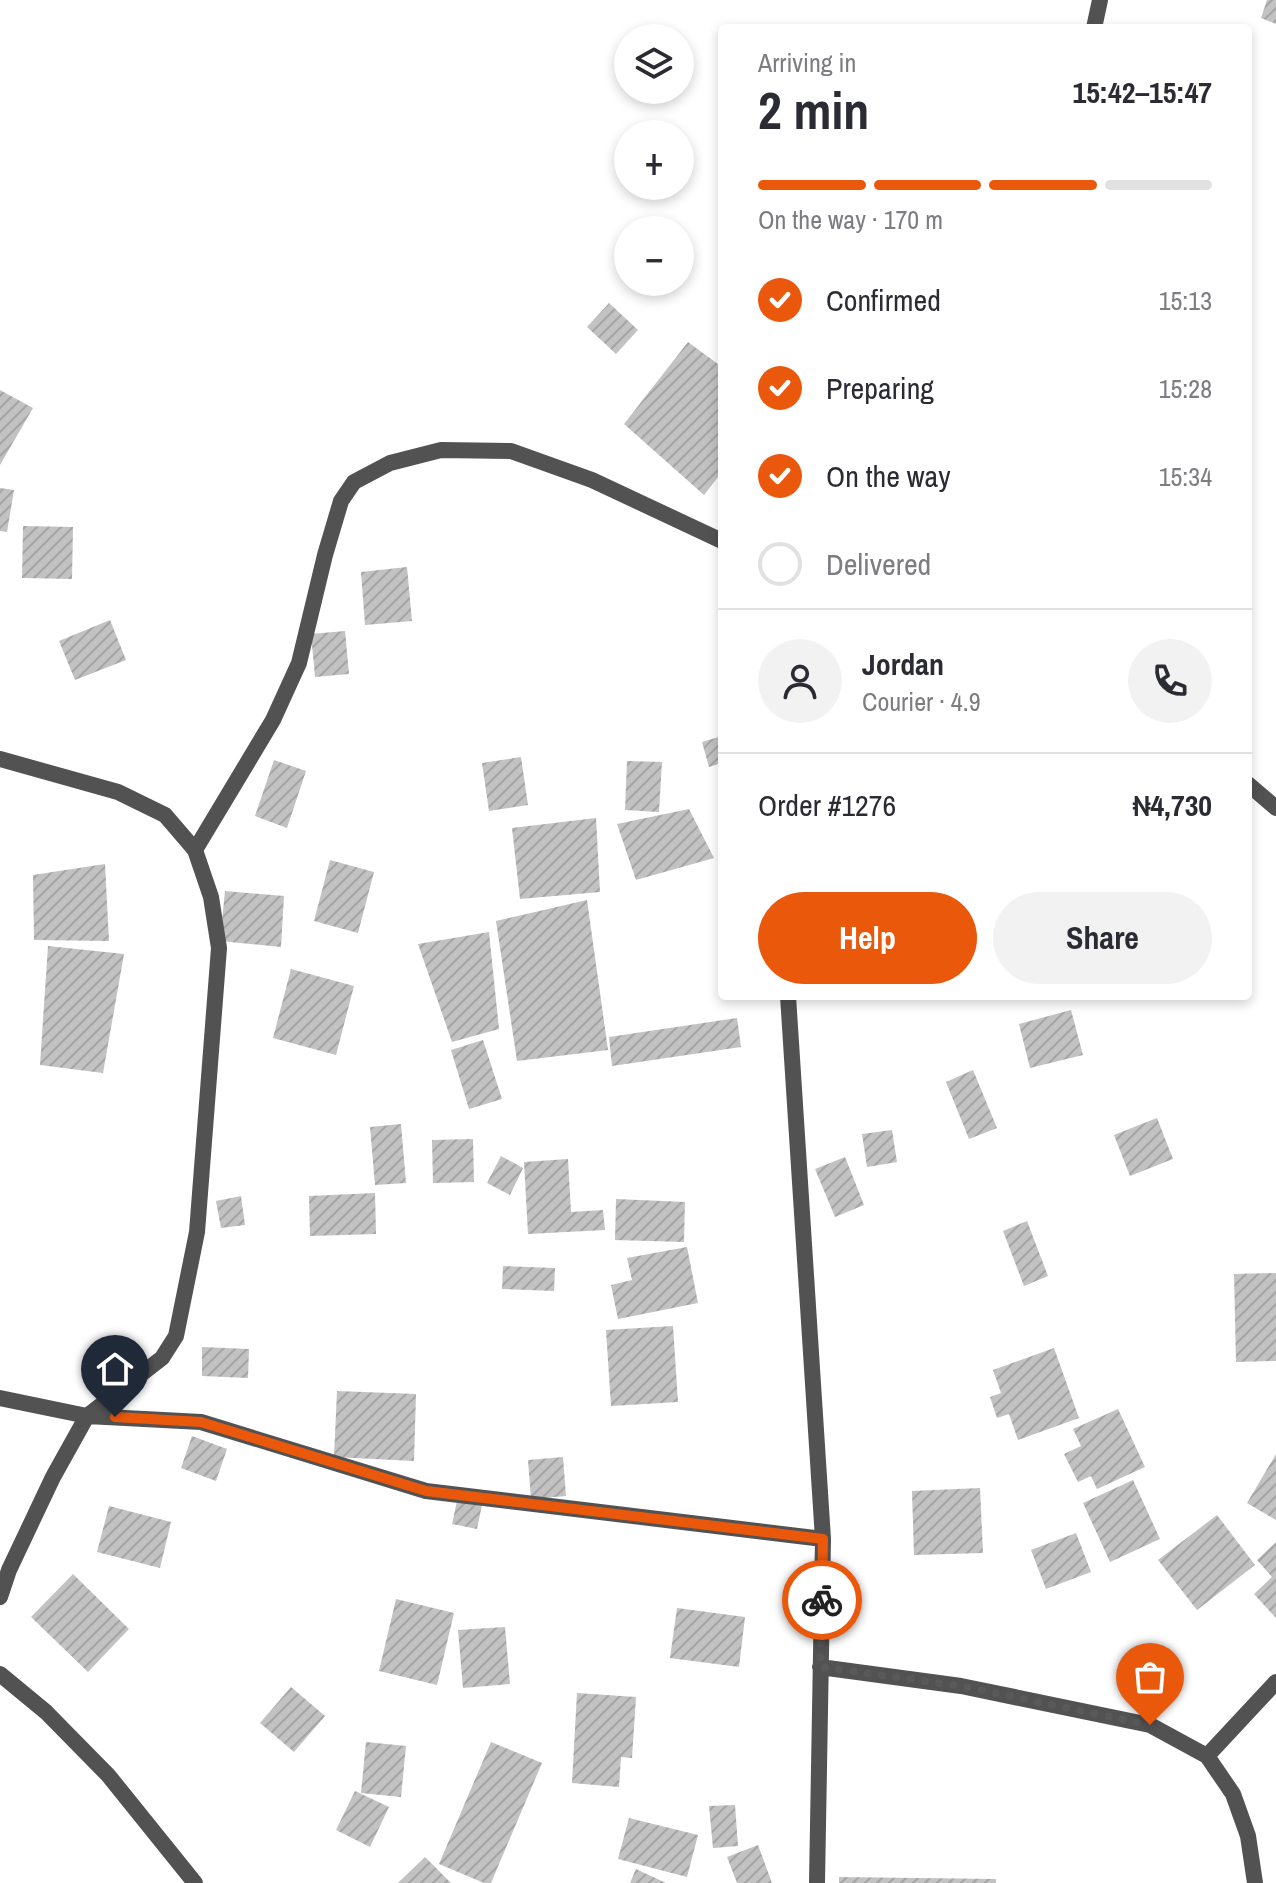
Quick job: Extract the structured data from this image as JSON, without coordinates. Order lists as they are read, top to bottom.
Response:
{
  "page": {
    "map_buttons": ["+", "−"],
    "heading": ["2 min", "Arriving in", "15:42–15:47"],
    "panel": [
      "Jordan",
      "Courier · 4.9",
      "Order #1276",
      "₦4,730"
    ],
    "bar": "On the way · 170 m",
    "list": [
      ["Confirmed", "15:13"],
      ["Preparing", "15:28"],
      ["On the way", "15:34"],
      "Delivered"
    ],
    "buttons": ["Help", "Share"]
  }
}
